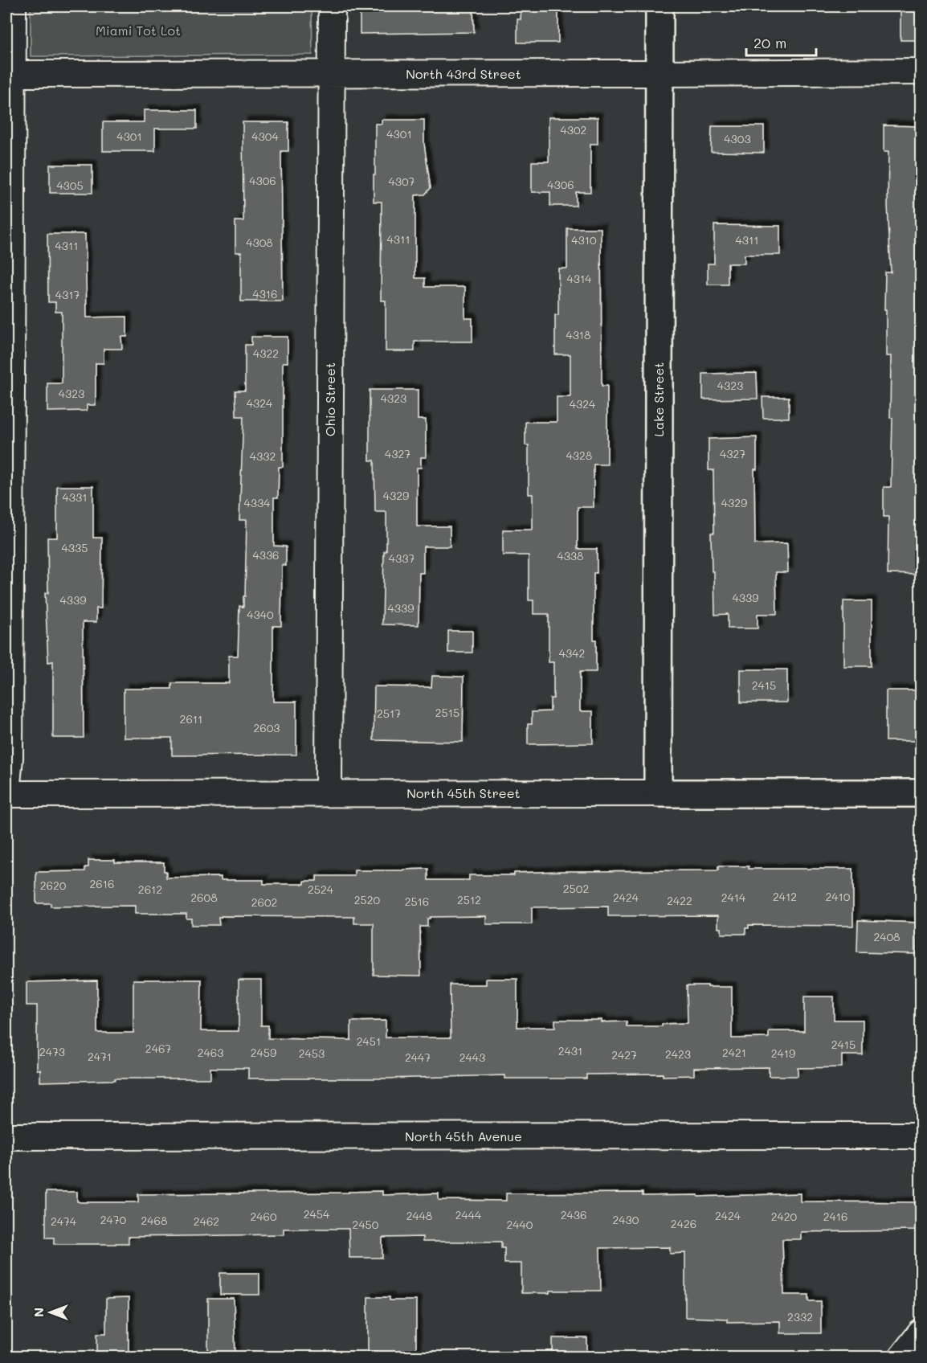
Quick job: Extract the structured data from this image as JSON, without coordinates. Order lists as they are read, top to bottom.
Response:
{
  "streets": {
    "main road": ["Lake Street", "North 45th Street"],
    "street": ["North 43rd Street", "Ohio Street", "North 45th Avenue"]
  },
  "crossings": [
    ["North 43rd Street", "Ohio Street"],
    ["North 43rd Street", "Lake Street"],
    ["Ohio Street", "North 45th Street"],
    ["Lake Street", "North 45th Street"]
  ],
  "parks": ["Miami Tot Lot"],
  "house_numbers": [
    "4302",
    "4301",
    "4301",
    "4304",
    "4303",
    "4306",
    "4307",
    "4306",
    "4305",
    "4311",
    "4310",
    "4311",
    "4308",
    "4311",
    "4314",
    "4316",
    "4317",
    "4318",
    "4322",
    "4323",
    "4323",
    "4323",
    "4324",
    "4324",
    "4327",
    "4327",
    "4328",
    "4332",
    "4329",
    "4331",
    "4334",
    "4329",
    "4335",
    "4336",
    "4338",
    "4337",
    "4339",
    "4339",
    "4339",
    "4340",
    "4342",
    "2415",
    "2515",
    "2517",
    "2611",
    "2603",
    "2616",
    "2620",
    "2502",
    "2612",
    "2524",
    "2412",
    "2410",
    "2608",
    "2424",
    "2414",
    "2520",
    "2512",
    "2422",
    "2516",
    "2602",
    "2408",
    "2451",
    "2415",
    "2467",
    "2431",
    "2473",
    "2463",
    "2459",
    "2421",
    "2453",
    "2419",
    "2423",
    "2427",
    "2471",
    "2447",
    "2443",
    "2454",
    "2444",
    "2436",
    "2448",
    "2424",
    "2460",
    "2420",
    "2416",
    "2470",
    "2430",
    "2468",
    "2474",
    "2462",
    "2426",
    "2450",
    "2440",
    "2332"
  ],
  "scale_bar": "20 m",
  "north": "left"
}
